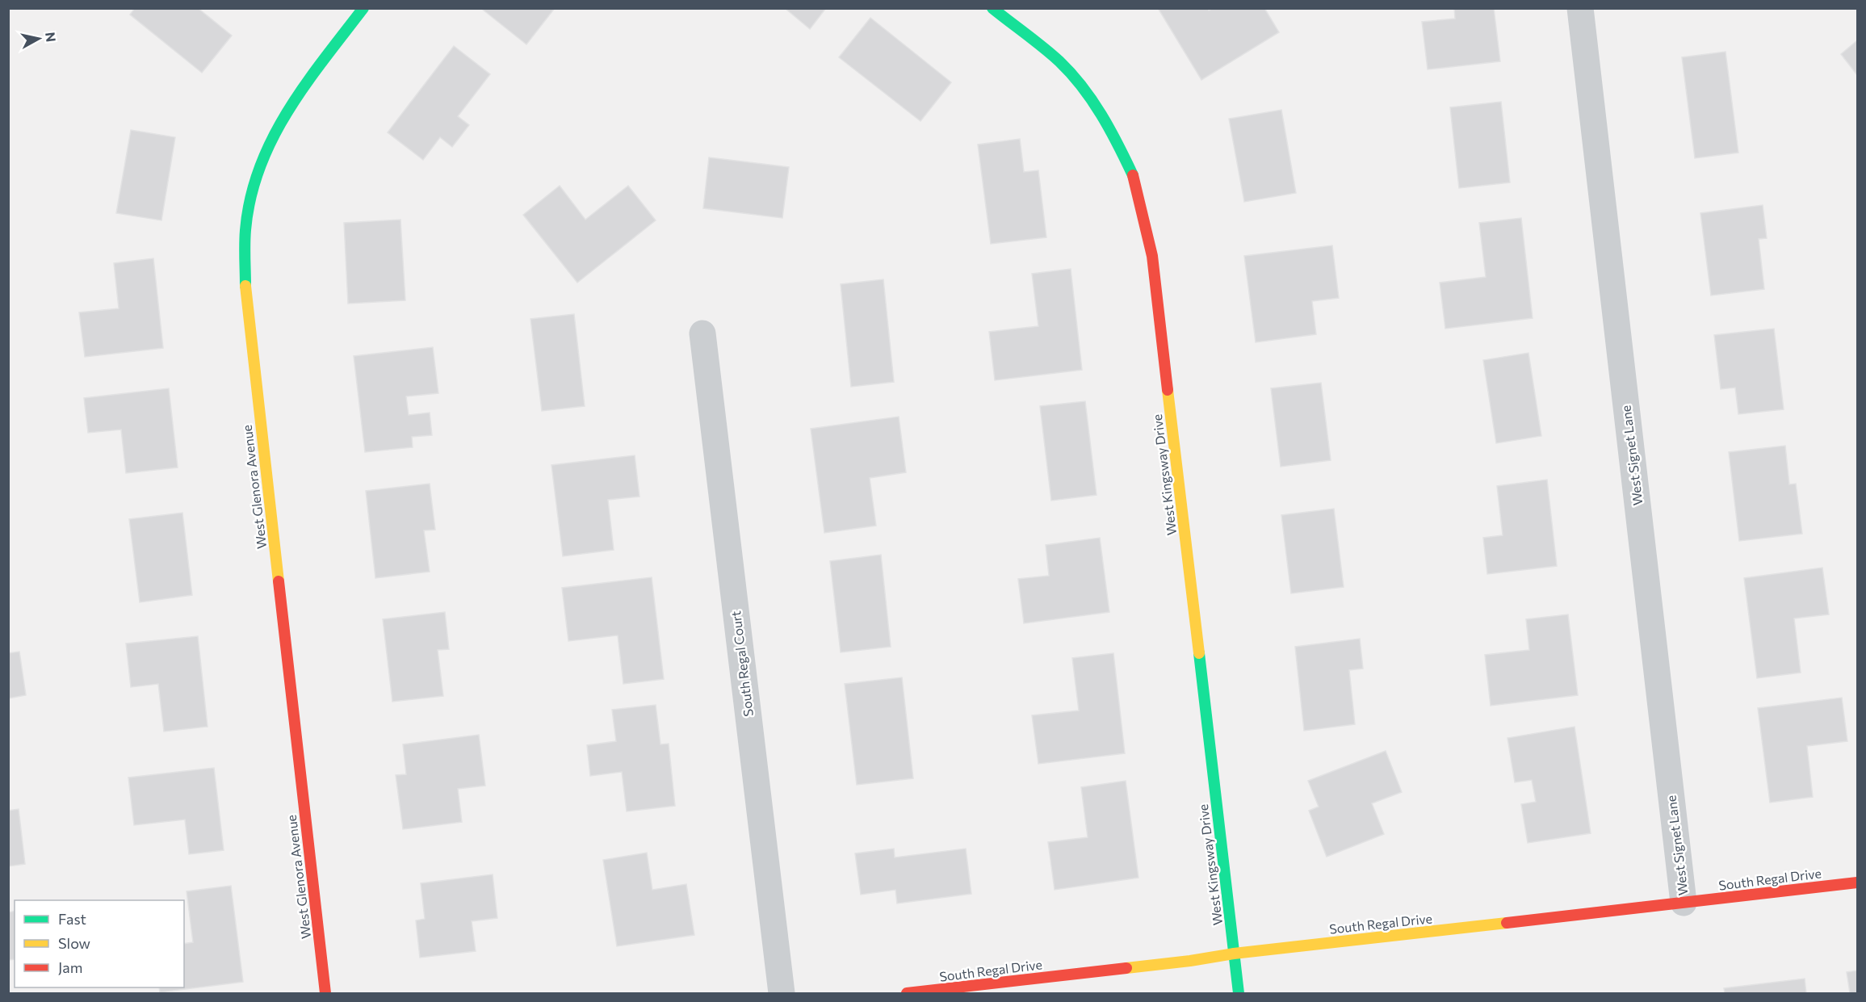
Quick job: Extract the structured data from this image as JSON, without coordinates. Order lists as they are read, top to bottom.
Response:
{
  "streets": {
    "street": [
      "West Signet Lane",
      "West Kingsway Drive",
      "West Glenora Avenue",
      "South Regal Court",
      "South Regal Drive"
    ]
  },
  "crossings": [
    ["West Signet Lane", "South Regal Drive"],
    ["West Kingsway Drive", "South Regal Drive"]
  ],
  "legend": ["Fast", "Slow", "Jam"],
  "north": "right"
}
